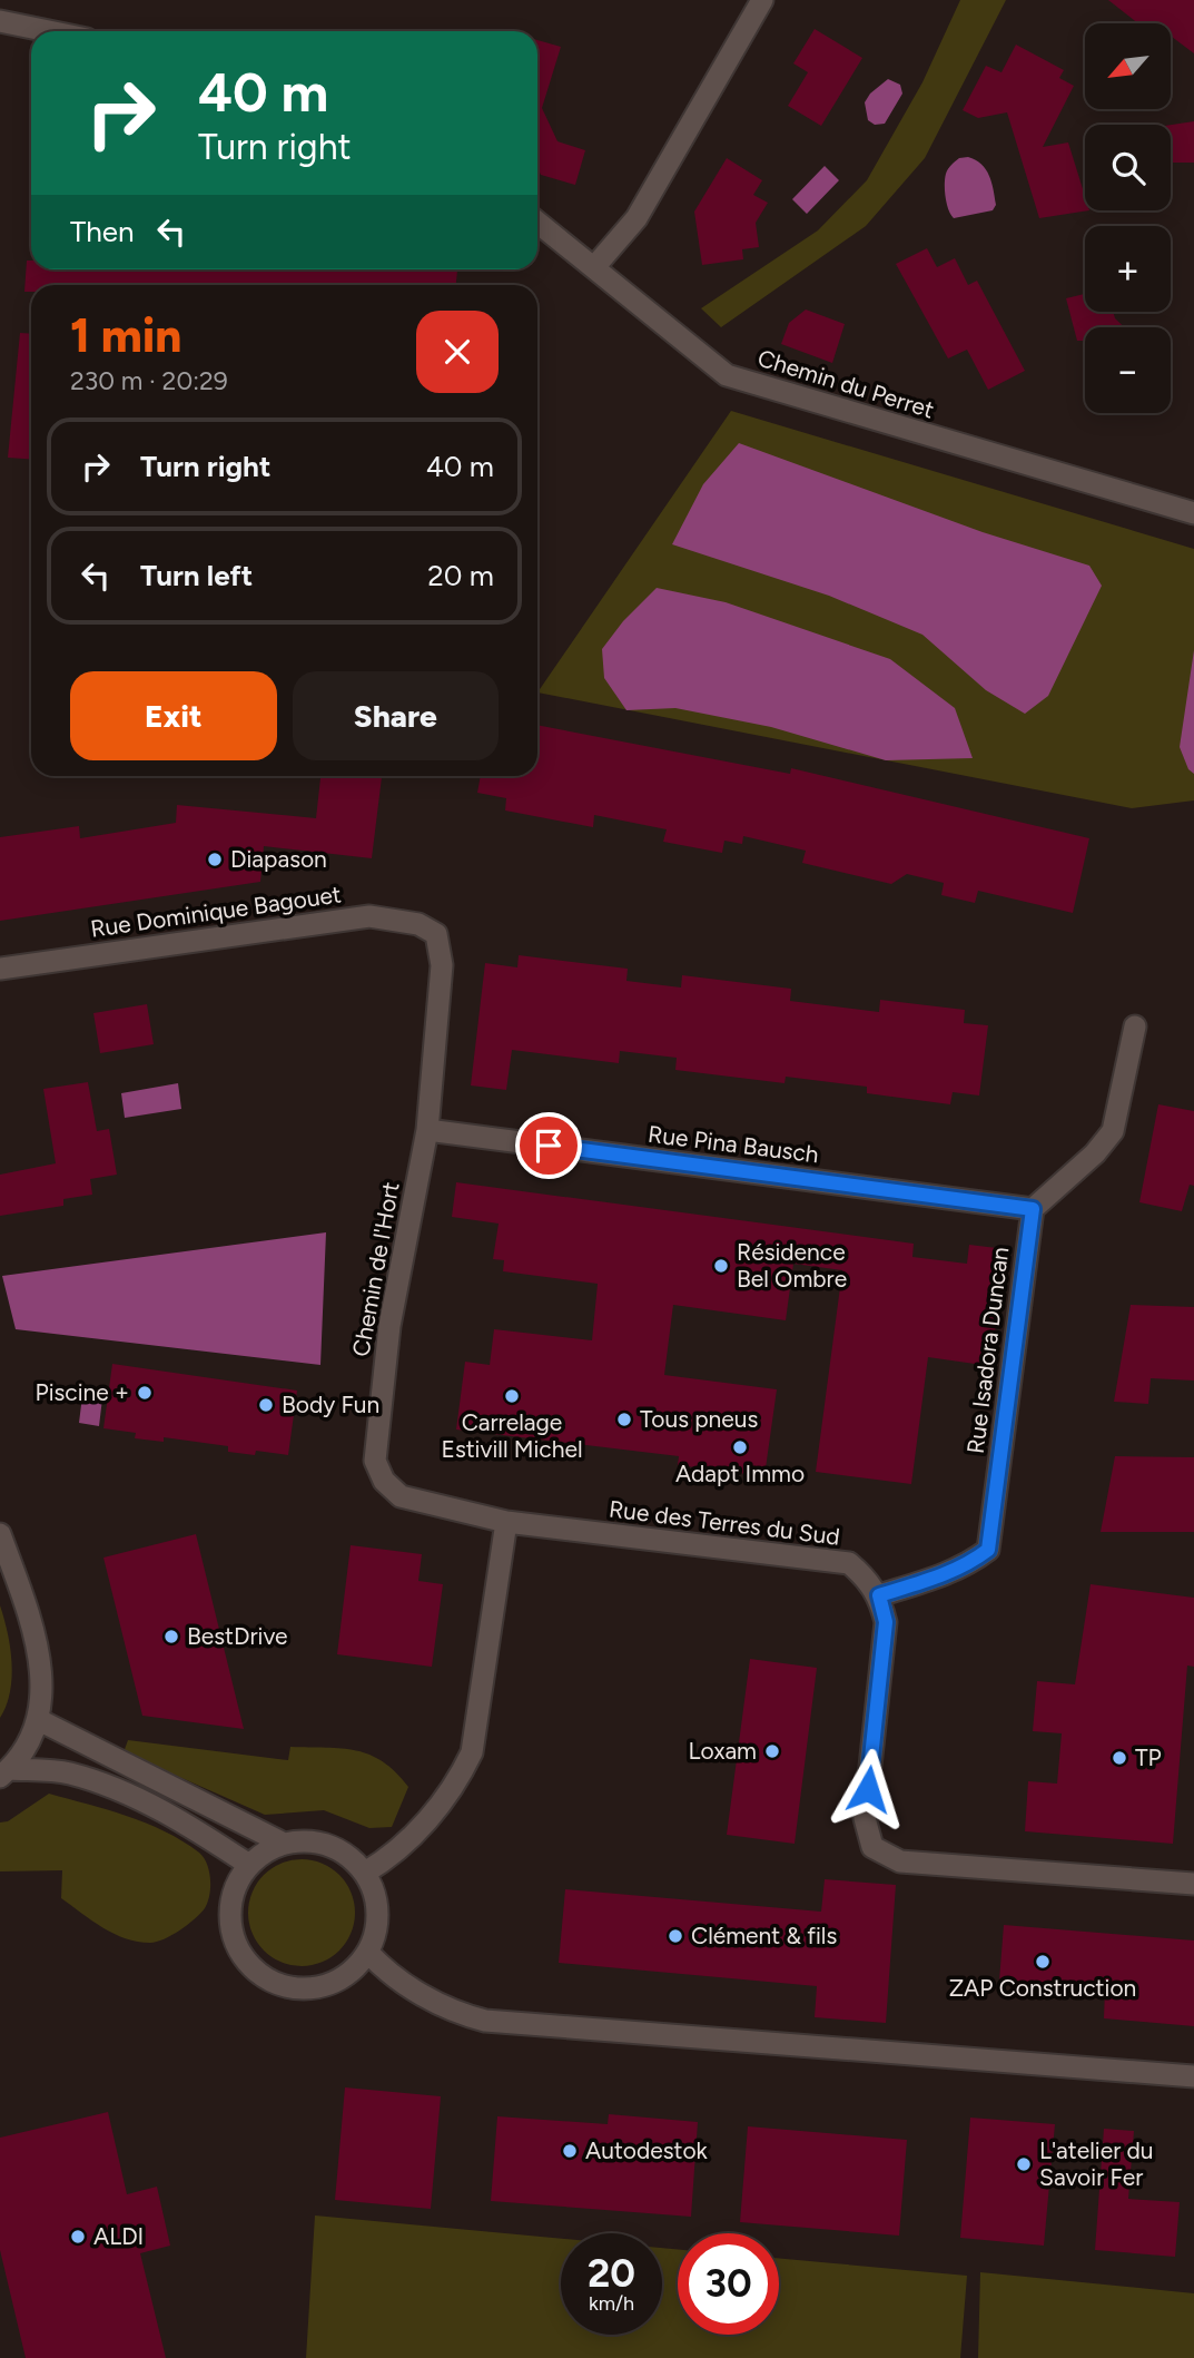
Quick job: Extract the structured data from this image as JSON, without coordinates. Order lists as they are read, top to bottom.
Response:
{
  "streets": {
    "street": [
      "Chemin du Perret",
      "Rue Dominique Bagouet",
      "Rue Pina Bausch",
      "Chemin de l'Hort",
      "Rue Isadora Duncan",
      "Rue des Terres du Sud"
    ]
  },
  "crossings": [
    ["Rue Dominique Bagouet", "Chemin de l'Hort"],
    ["Rue Pina Bausch", "Chemin de l'Hort"],
    ["Rue Pina Bausch", "Rue Isadora Duncan"],
    ["Chemin de l'Hort", "Rue des Terres du Sud"],
    ["Rue Isadora Duncan", "Rue des Terres du Sud"]
  ],
  "places": [
    "Diapason",
    "Résidence Bel Ombre",
    "Piscine +",
    "Carrelage Estivill Michel",
    "Body Fun",
    "Tous pneus",
    "Adapt Immo",
    "BestDrive",
    "Loxam",
    "TP",
    "Clément & fils",
    "ZAP Construction",
    "Autodestok",
    "L'atelier du Savoir Fer",
    "ALDI"
  ],
  "north": "bottom left",
  "page": {
    "map_buttons": ["+", "−"],
    "turn": ["40 m", "Turn right"],
    "then": "Then",
    "heading": ["1 min", "230 m · 20:29"],
    "list": [
      {
        "name": "Turn right",
        "value": "40 m"
      },
      {
        "name": "Turn left",
        "value": "20 m"
      }
    ],
    "buttons": ["Exit", "Share"],
    "speed": "20 km/h",
    "limit": "30"
  }
}
